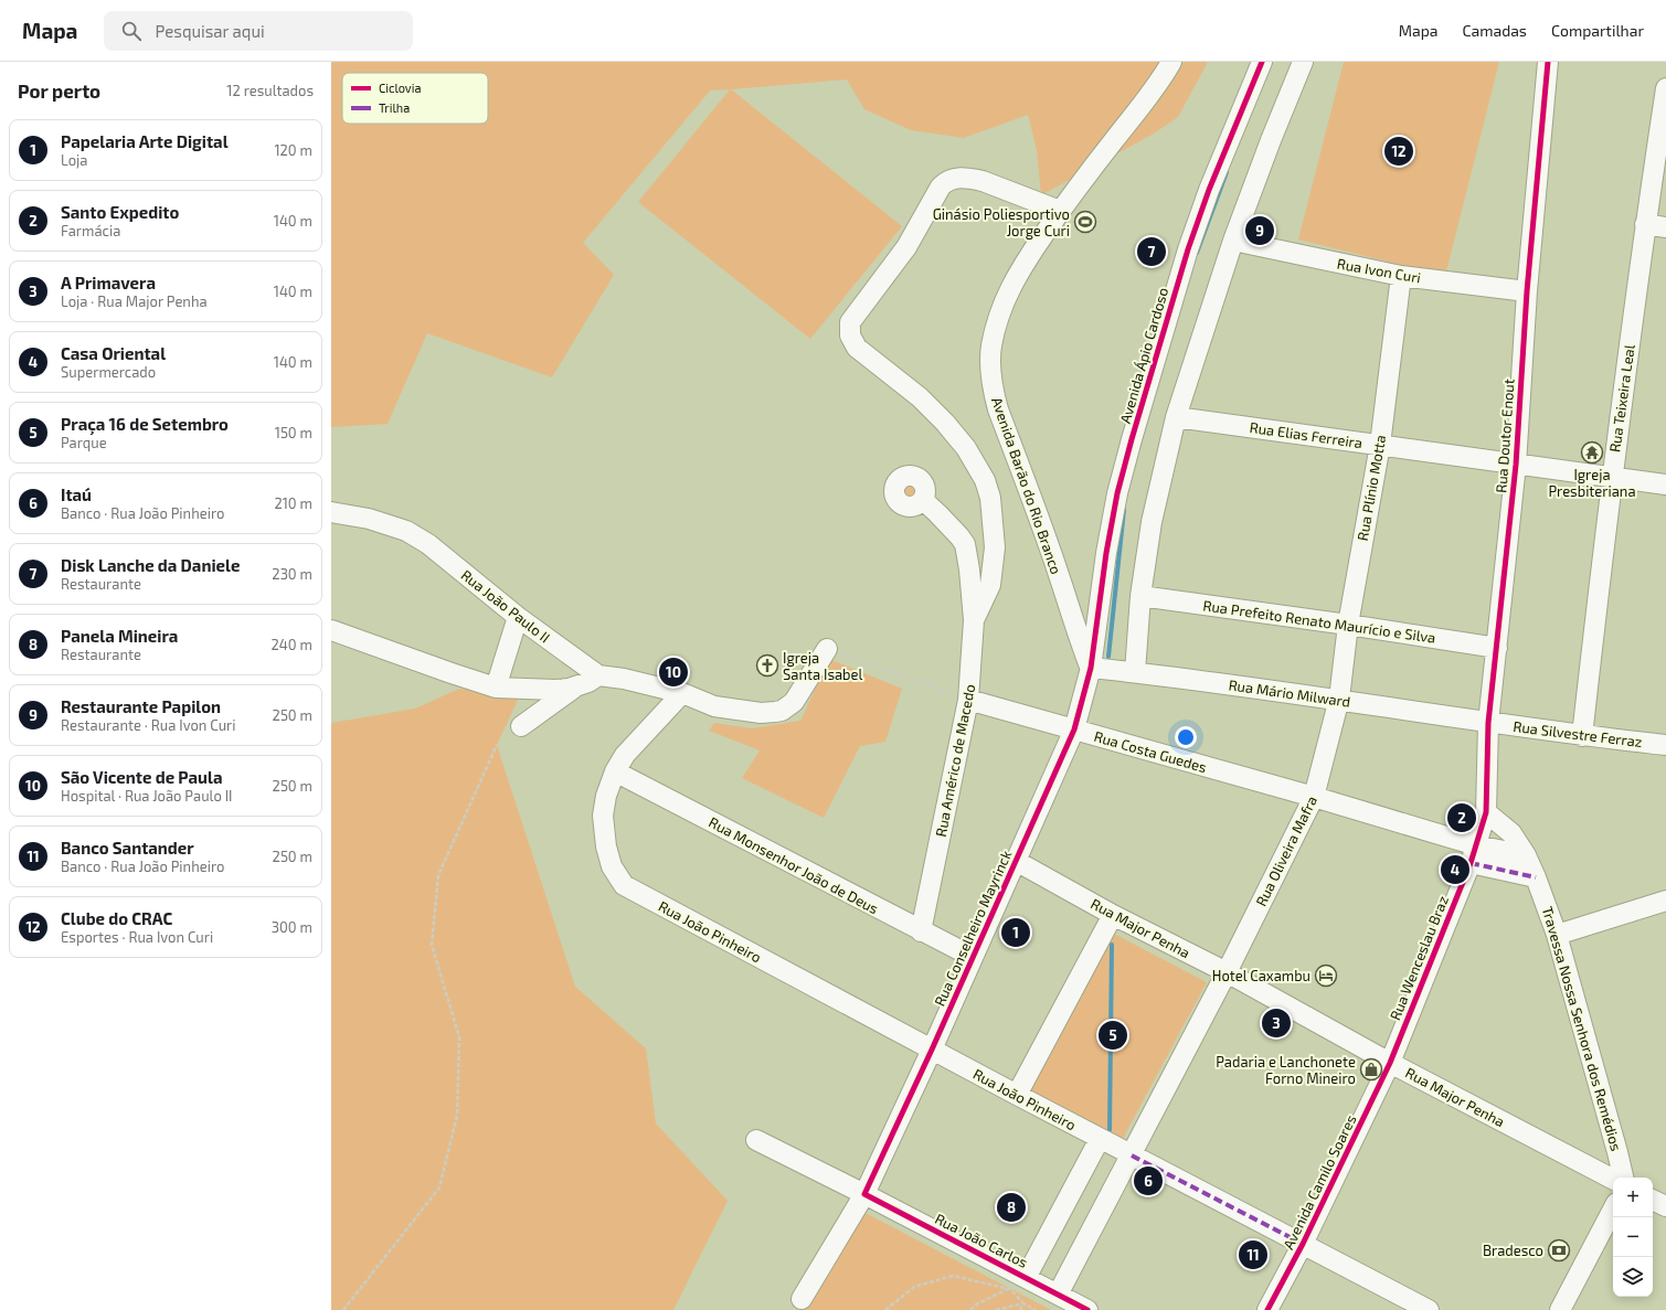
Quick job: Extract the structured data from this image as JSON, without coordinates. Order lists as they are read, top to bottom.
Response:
{
  "streets": {
    "street": [
      "Rua Ivon Curi",
      "Avenida Ápio Cardoso",
      "Rua Teixeira Leal",
      "Rua Elias Ferreira",
      "Rua Doutor Enout",
      "Avenida Barão do Rio Branco",
      "Rua Plínio Motta",
      "Rua João Paulo II",
      "Rua Prefeito Renato Maurício e Silva",
      "Rua Mário Milward",
      "Rua Silvestre Ferraz",
      "Rua Costa Guedes",
      "Rua Américo de Macedo",
      "Rua Oliveira Mafra",
      "Rua Monsenhor João de Deus",
      "Rua Conselheiro Mayrinck",
      "Rua Major Penha",
      "Rua João Pinheiro",
      "Rua Wenceslau Braz",
      "Travessa Nossa Senhora dos Remédios",
      "Avenida Camilo Soares",
      "Rua João Carlos"
    ]
  },
  "crossings": [
    ["Rua Ivon Curi", "Rua Doutor Enout"],
    ["Rua Ivon Curi", "Rua Plínio Motta"],
    ["Avenida Ápio Cardoso", "Avenida Barão do Rio Branco"],
    ["Avenida Ápio Cardoso", "Rua Mário Milward"],
    ["Avenida Ápio Cardoso", "Rua Conselheiro Mayrinck"],
    ["Rua Teixeira Leal", "Rua Elias Ferreira"],
    ["Rua Teixeira Leal", "Rua Silvestre Ferraz"],
    ["Rua Elias Ferreira", "Rua Doutor Enout"],
    ["Rua Elias Ferreira", "Rua Plínio Motta"],
    ["Rua Doutor Enout", "Rua Prefeito Renato Maurício e Silva"],
    ["Rua Doutor Enout", "Rua Mário Milward"],
    ["Rua Doutor Enout", "Rua Silvestre Ferraz"],
    ["Rua Doutor Enout", "Rua Wenceslau Braz"],
    ["Rua Doutor Enout", "Travessa Nossa Senhora dos Remédios"],
    ["Avenida Barão do Rio Branco", "Rua Mário Milward"],
    ["Avenida Barão do Rio Branco", "Rua Conselheiro Mayrinck"],
    ["Rua Plínio Motta", "Rua Prefeito Renato Maurício e Silva"],
    ["Rua Plínio Motta", "Rua Mário Milward"],
    ["Rua Plínio Motta", "Rua Oliveira Mafra"],
    ["Rua Mário Milward", "Rua Silvestre Ferraz"],
    ["Rua Mário Milward", "Rua Oliveira Mafra"],
    ["Rua Mário Milward", "Rua Conselheiro Mayrinck"],
    ["Rua Costa Guedes", "Rua Américo de Macedo"],
    ["Rua Costa Guedes", "Rua Oliveira Mafra"],
    ["Rua Costa Guedes", "Rua Conselheiro Mayrinck"],
    ["Rua Costa Guedes", "Rua Wenceslau Braz"],
    ["Rua Américo de Macedo", "Rua Monsenhor João de Deus"],
    ["Rua Oliveira Mafra", "Rua Major Penha"],
    ["Rua Oliveira Mafra", "Rua João Pinheiro"],
    ["Rua Oliveira Mafra", "Rua João Carlos"],
    ["Rua Monsenhor João de Deus", "Rua Conselheiro Mayrinck"],
    ["Rua Monsenhor João de Deus", "Rua João Pinheiro"],
    ["Rua Conselheiro Mayrinck", "Rua Major Penha"],
    ["Rua Conselheiro Mayrinck", "Rua João Pinheiro"],
    ["Rua Conselheiro Mayrinck", "Rua João Carlos"],
    ["Rua Major Penha", "Rua Wenceslau Braz"],
    ["Rua Major Penha", "Avenida Camilo Soares"],
    ["Rua João Pinheiro", "Avenida Camilo Soares"],
    ["Rua Wenceslau Braz", "Travessa Nossa Senhora dos Remédios"],
    ["Rua Wenceslau Braz", "Avenida Camilo Soares"]
  ],
  "places": {
    "sports": ["Ginásio Poliesportivo Jorge Curi"],
    "temple": ["Igreja Presbiteriana"],
    "church": ["Igreja Santa Isabel"],
    "hotel": ["Hotel Caxambu"],
    "shop": ["Padaria e Lanchonete Forno Mineiro"],
    "bank": ["Bradesco"]
  },
  "legend": ["Ciclovia", "Trilha"],
  "page": {
    "header": "Mapa",
    "search": "Pesquisar aqui",
    "nav": ["Mapa", "Camadas", "Compartilhar"],
    "heading": ["Por perto", "12 resultados"],
    "list": [
      {
        "mark": "1",
        "name": "Papelaria Arte Digital",
        "note": "Loja",
        "value": "120 m"
      },
      {
        "mark": "2",
        "name": "Santo Expedito",
        "note": "Farmácia",
        "value": "140 m"
      },
      {
        "mark": "3",
        "name": "A Primavera",
        "note": "Loja · Rua Major Penha",
        "value": "140 m"
      },
      {
        "mark": "4",
        "name": "Casa Oriental",
        "note": "Supermercado",
        "value": "140 m"
      },
      {
        "mark": "5",
        "name": "Praça 16 de Setembro",
        "note": "Parque",
        "value": "150 m"
      },
      {
        "mark": "6",
        "name": "Itaú",
        "note": "Banco · Rua João Pinheiro",
        "value": "210 m"
      },
      {
        "mark": "7",
        "name": "Disk Lanche da Daniele",
        "note": "Restaurante",
        "value": "230 m"
      },
      {
        "mark": "8",
        "name": "Panela Mineira",
        "note": "Restaurante",
        "value": "240 m"
      },
      {
        "mark": "9",
        "name": "Restaurante Papilon",
        "note": "Restaurante · Rua Ivon Curi",
        "value": "250 m"
      },
      {
        "mark": "10",
        "name": "São Vicente de Paula",
        "note": "Hospital · Rua João Paulo II",
        "value": "250 m"
      },
      {
        "mark": "11",
        "name": "Banco Santander",
        "note": "Banco · Rua João Pinheiro",
        "value": "250 m"
      },
      {
        "mark": "12",
        "name": "Clube do CRAC",
        "note": "Esportes · Rua Ivon Curi",
        "value": "300 m"
      }
    ],
    "pins": [
      "12",
      "9",
      "7",
      "10",
      "2",
      "4",
      "1",
      "3",
      "5",
      "6",
      "8",
      "11"
    ],
    "map_buttons": ["+", "−"]
  }
}
